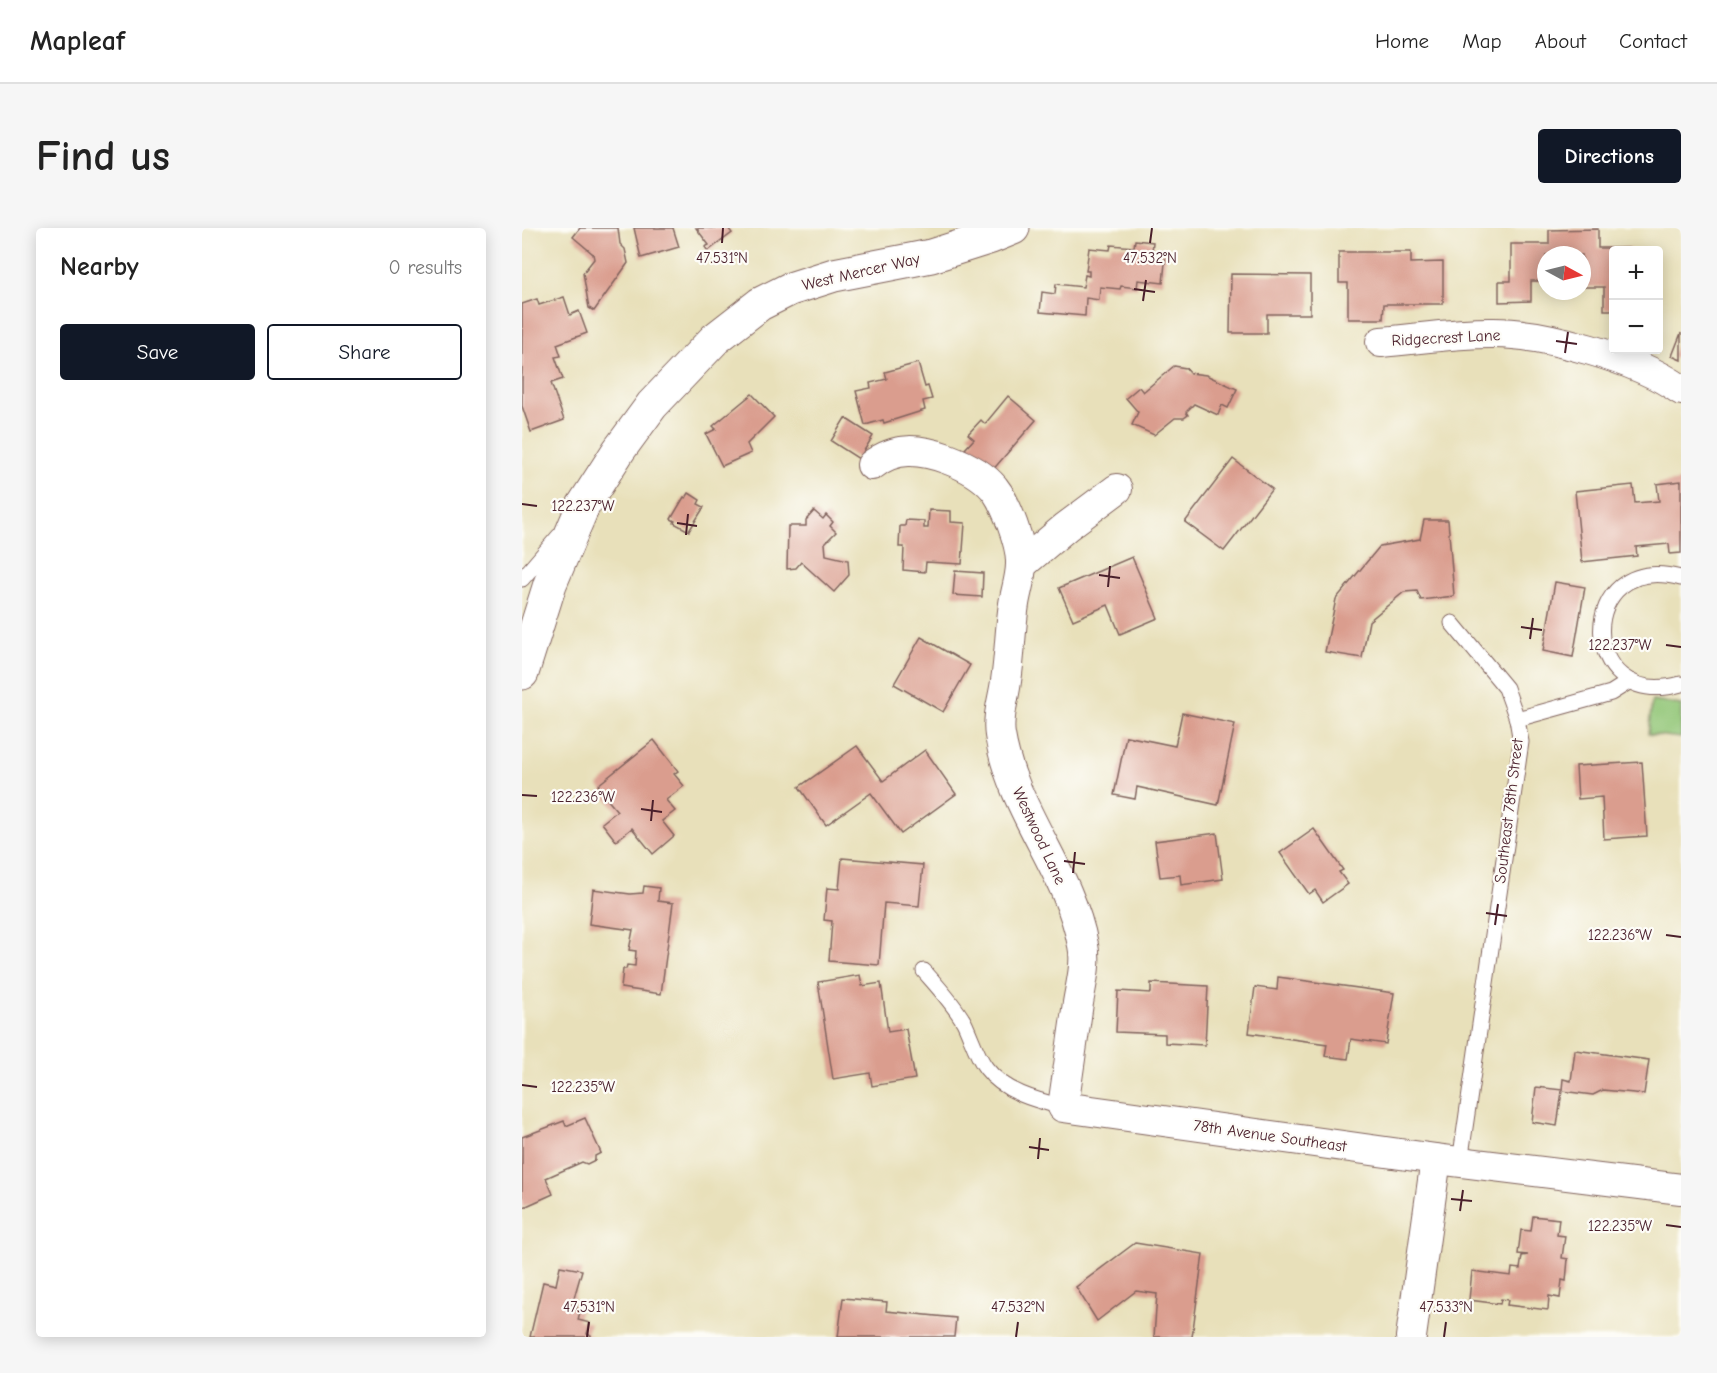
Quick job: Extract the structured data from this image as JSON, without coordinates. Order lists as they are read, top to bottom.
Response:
{
  "streets": {
    "street": [
      "West Mercer Way",
      "Ridgecrest Lane",
      "Southeast 78th Street",
      "Westwood Lane",
      "78th Avenue Southeast"
    ]
  },
  "crossings": [
    ["Southeast 78th Street", "78th Avenue Southeast"],
    ["Westwood Lane", "78th Avenue Southeast"]
  ],
  "north": "right",
  "page": {
    "header": "Mapleaf",
    "nav": [
      "Home",
      "Map",
      "About",
      "Contact"
    ],
    "buttons": [
      "Directions",
      ["Save", "Share"]
    ],
    "title": "Find us",
    "heading": ["Nearby", "0 results"],
    "map_buttons": ["+", "−"]
  },
  "coordinates": [
    "47.531°N",
    "47.532°N",
    "122.237°W",
    "122.236°W",
    "122.235°W",
    "47.533°N"
  ]
}
